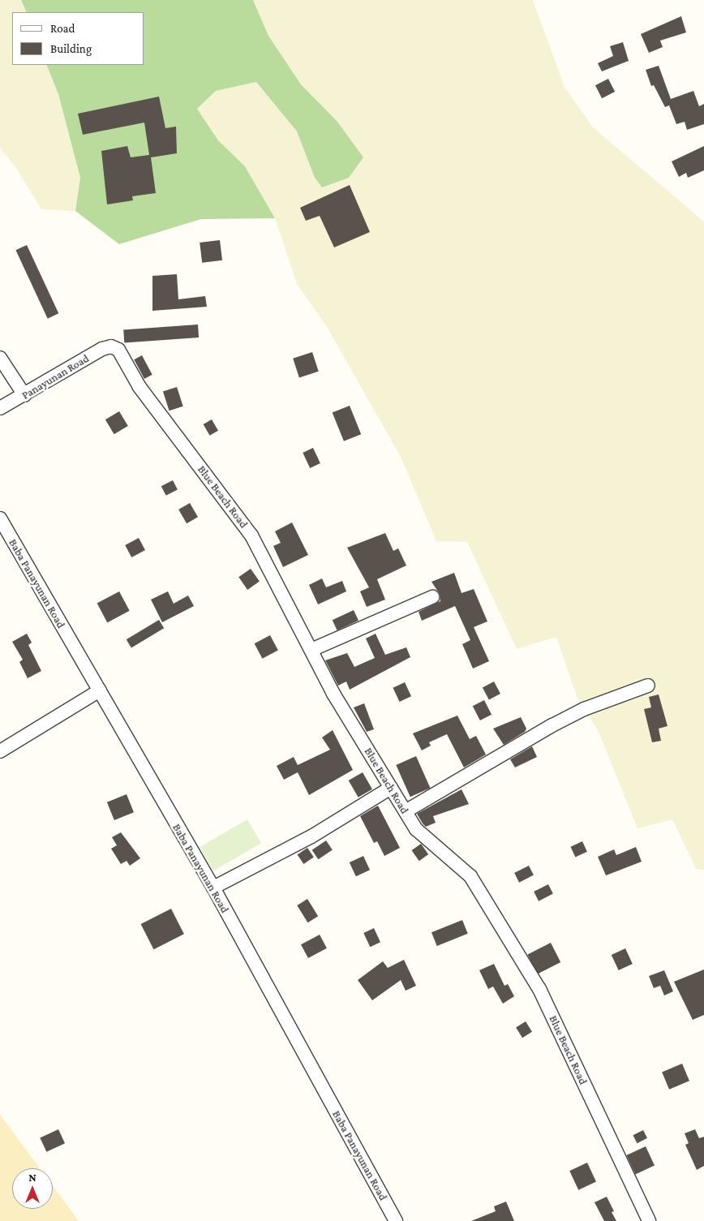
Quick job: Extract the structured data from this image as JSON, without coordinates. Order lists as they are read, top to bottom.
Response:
{
  "streets": {
    "street": ["Panayunan Road", "Blue Beach Road", "Baba Panayunan Road"]
  },
  "crossings": [
    ["Panayunan Road", "Blue Beach Road"]
  ],
  "legend": ["Road", "Building"],
  "north": "top"
}
